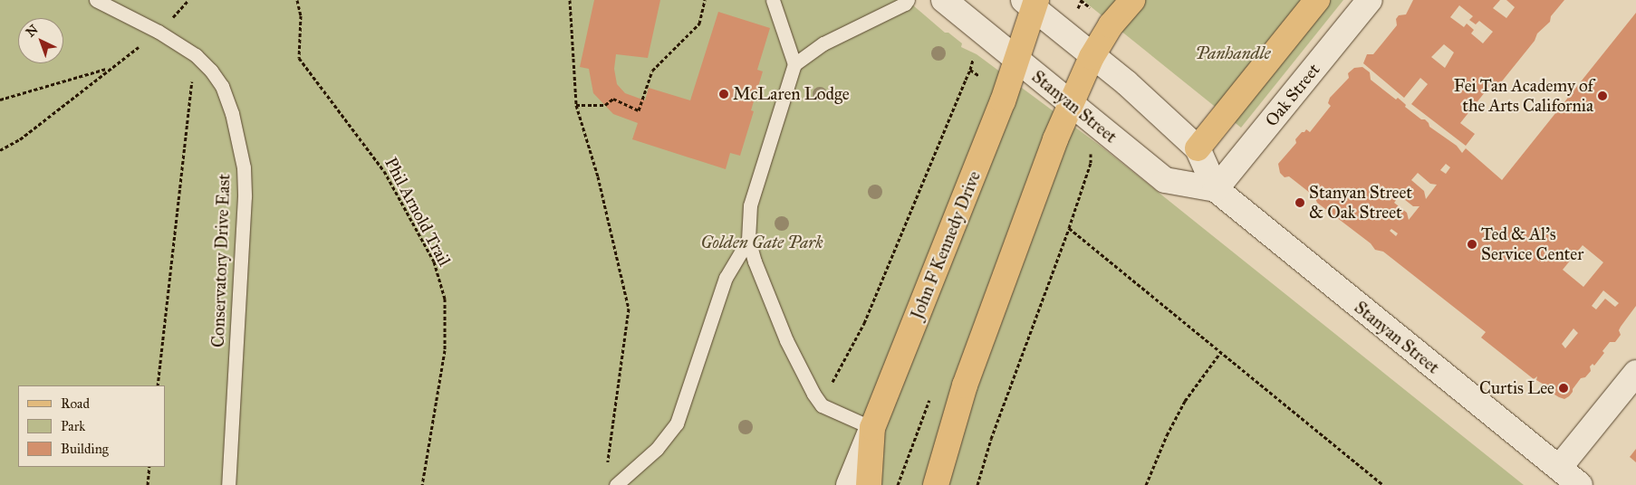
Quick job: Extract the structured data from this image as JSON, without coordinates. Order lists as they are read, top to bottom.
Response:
{
  "streets": {
    "main road": ["Oak Street", "Stanyan Street", "John F Kennedy Drive"],
    "lane": ["Conservatory Drive East"],
    "path": ["Phil Arnold Trail"]
  },
  "crossings": [
    ["Oak Street", "Stanyan Street"],
    ["Stanyan Street", "John F Kennedy Drive"]
  ],
  "parks": ["Panhandle", "Golden Gate Park"],
  "places": [
    "McLaren Lodge",
    "Fei Tan Academy of the Arts California",
    "Stanyan Street & Oak Street",
    "Ted & Al's Service Center",
    "Curtis Lee"
  ],
  "legend": ["Road", "Park", "Building"],
  "north": "top left"
}
